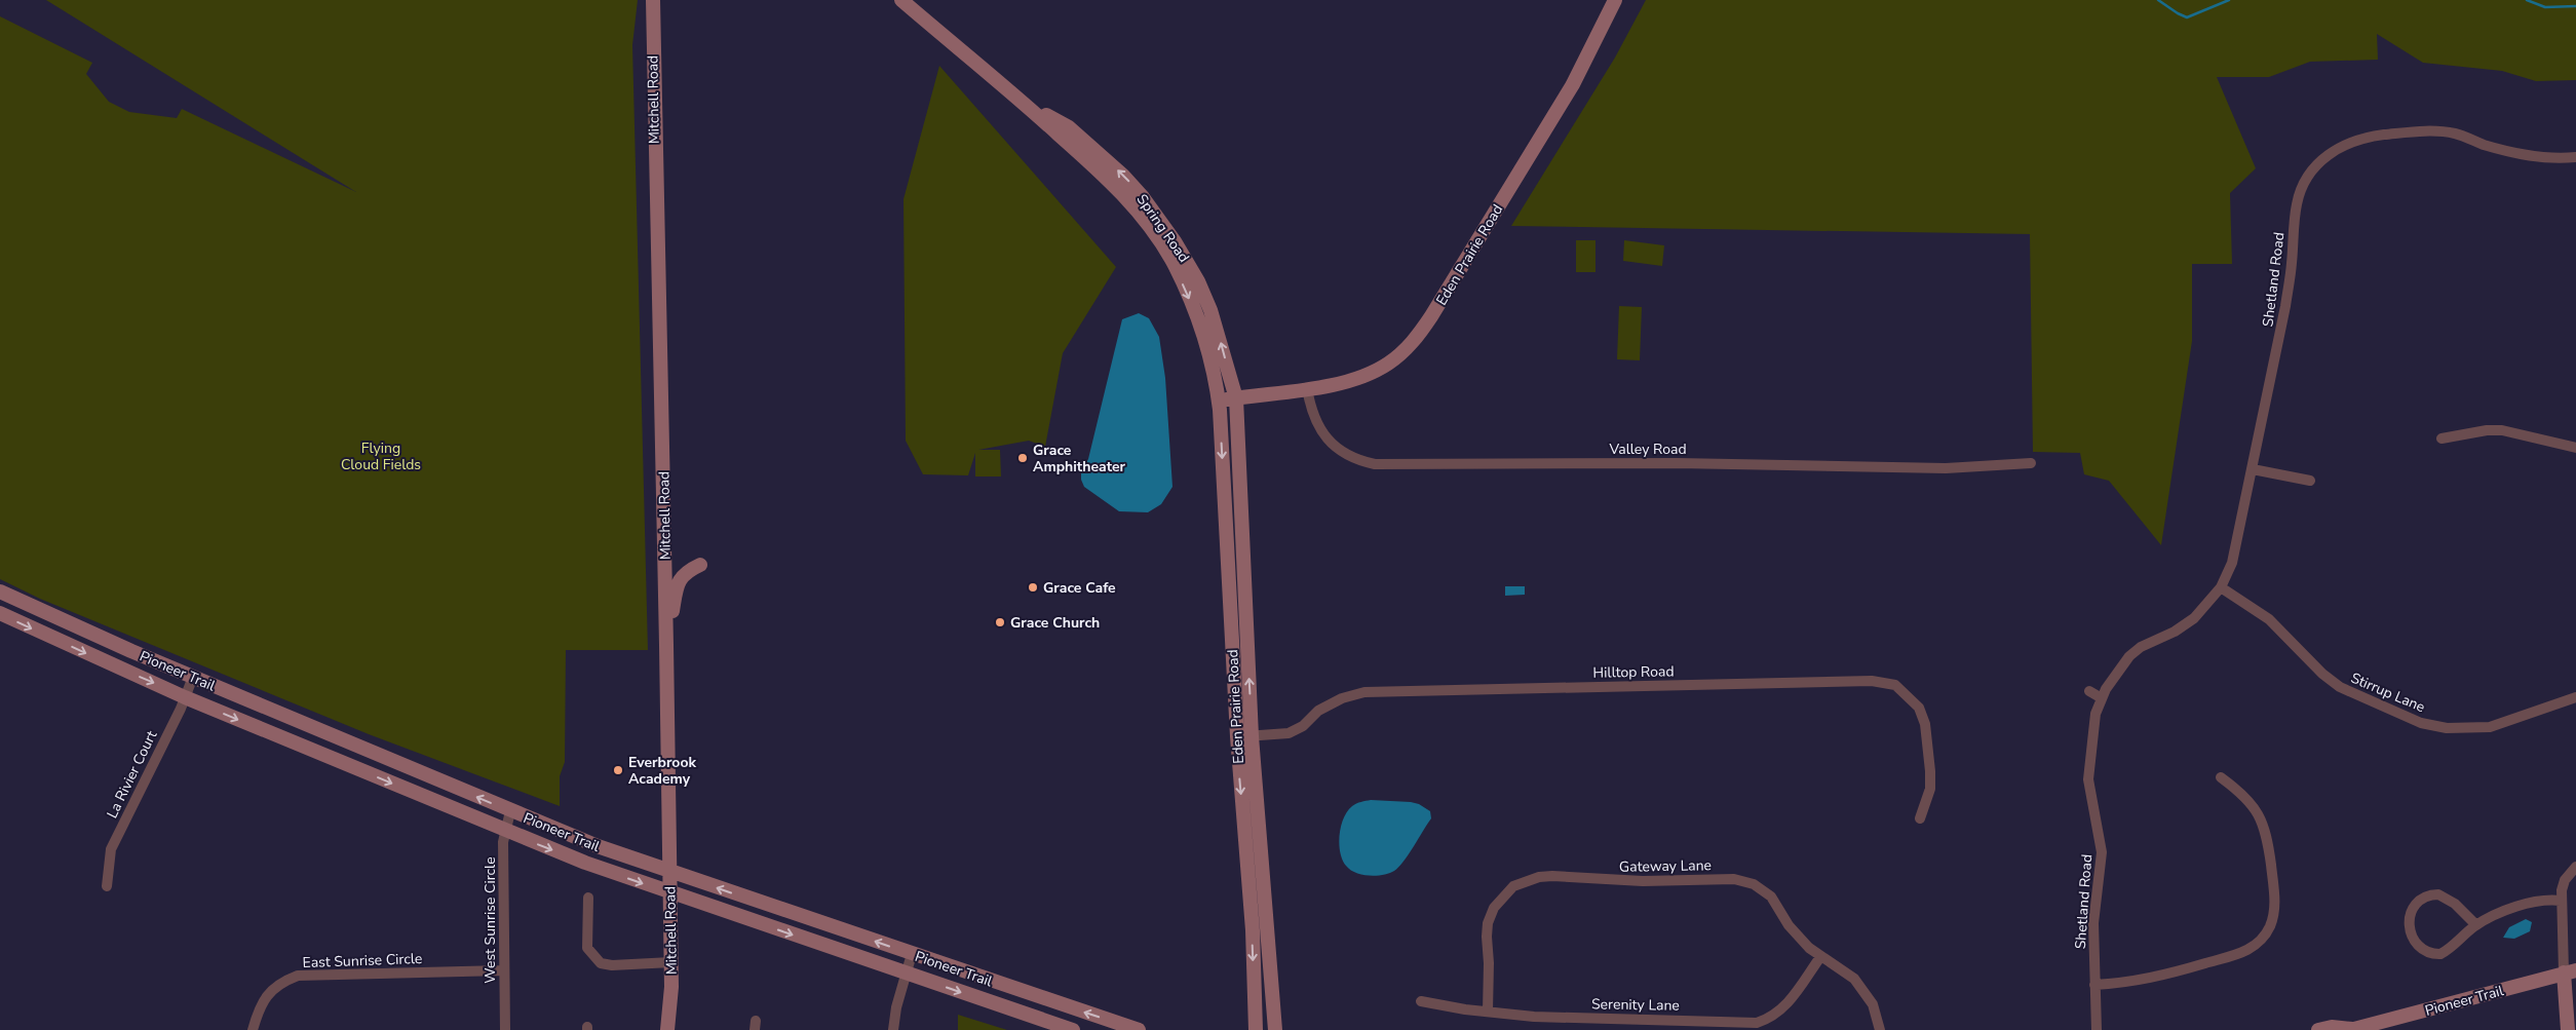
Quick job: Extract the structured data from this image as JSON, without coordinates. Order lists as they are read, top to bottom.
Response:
{
  "streets": {
    "main road": [
      "Mitchell Road",
      "Spring Road",
      "Eden Prairie Road",
      "Pioneer Trail"
    ],
    "street": [
      "Shetland Road",
      "Valley Road",
      "Hilltop Road",
      "Stirrup Lane",
      "La Rivier Court",
      "Gateway Lane",
      "West Sunrise Circle",
      "East Sunrise Circle",
      "Serenity Lane"
    ]
  },
  "crossings": [
    ["Mitchell Road", "Pioneer Trail"],
    ["Spring Road", "Eden Prairie Road"],
    ["Eden Prairie Road", "Valley Road"],
    ["Eden Prairie Road", "Hilltop Road"],
    ["Shetland Road", "Stirrup Lane"],
    ["Pioneer Trail", "La Rivier Court"],
    ["Pioneer Trail", "West Sunrise Circle"],
    ["Gateway Lane", "Serenity Lane"],
    ["West Sunrise Circle", "East Sunrise Circle"]
  ],
  "parks": ["Flying Cloud Fields"],
  "places": [
    "Grace Amphitheater",
    "Grace Cafe",
    "Grace Church",
    "Everbrook Academy"
  ]
}
